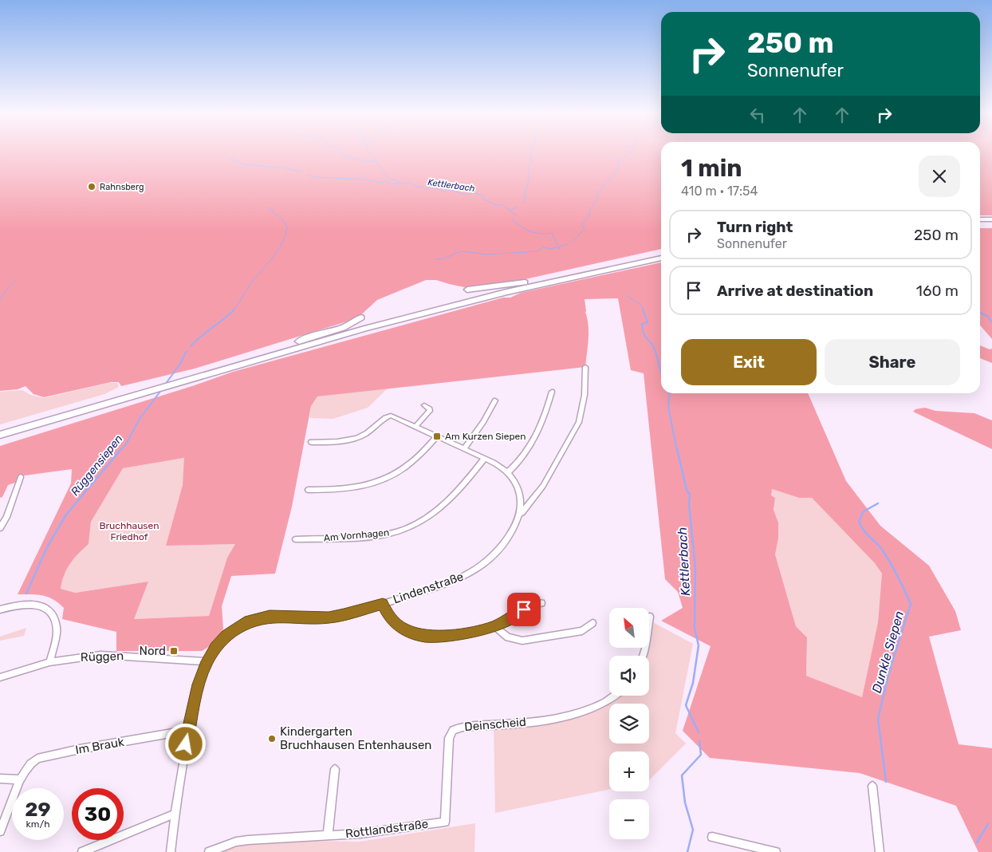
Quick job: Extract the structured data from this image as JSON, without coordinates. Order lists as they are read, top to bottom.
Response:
{
  "streets": {
    "street": [
      "Am Vornhagen",
      "Lindenstraße",
      "Rüggen",
      "Deinscheid",
      "Im Brauk",
      "Rottlandstraße"
    ]
  },
  "crossings": [
    ["Lindenstraße", "Rüggen"],
    ["Lindenstraße", "Im Brauk"],
    ["Deinscheid", "Rottlandstraße"]
  ],
  "water": ["Kettlerbach", "Rüggensiepen", "Dunkle Siepen"],
  "parks": ["Bruchhausen Friedhof"],
  "places": {
    "other": ["Rahnsberg", "Kindergarten Bruchhausen Entenhausen"],
    "transit": ["Am Kurzen Siepen", "Nord"]
  },
  "north": "top left",
  "page": {
    "turn": ["250 m", "Sonnenufer"],
    "heading": ["1 min", "410 m · 17:54"],
    "list": [
      {
        "name": "Turn right",
        "note": "Sonnenufer",
        "value": "250 m"
      },
      {
        "name": "Arrive at destination",
        "value": "160 m"
      }
    ],
    "buttons": ["Exit", "Share"],
    "map_buttons": ["+", "−"],
    "speed": "29 km/h",
    "limit": "30"
  }
}
